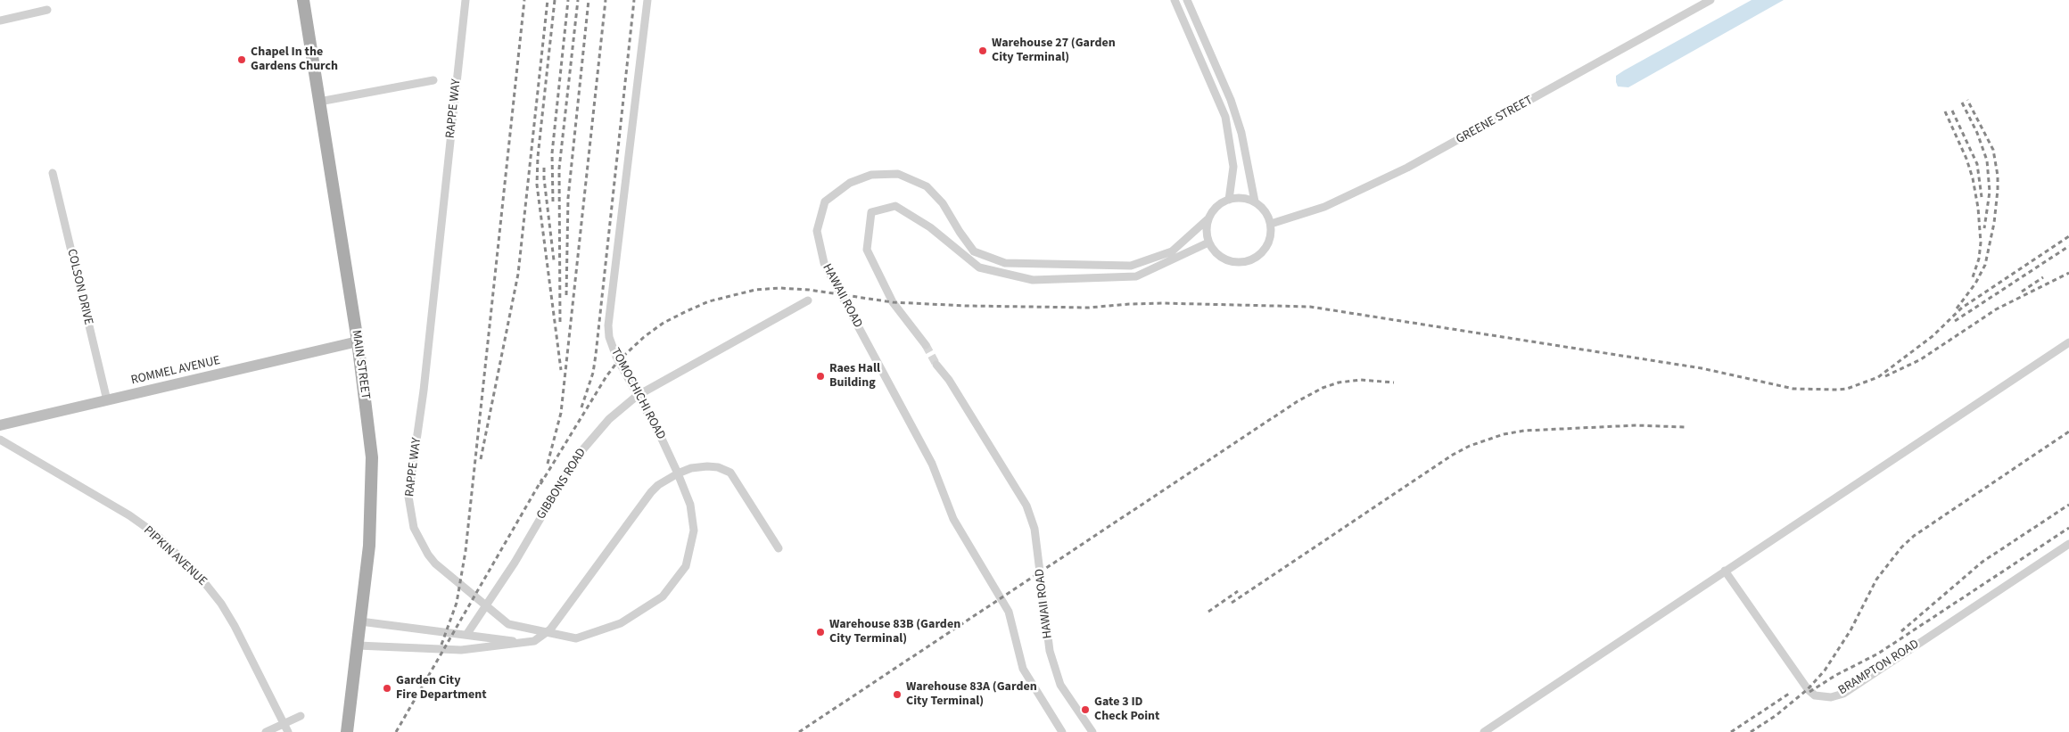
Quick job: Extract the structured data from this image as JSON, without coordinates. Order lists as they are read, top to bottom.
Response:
{
  "streets": {
    "main road": ["MAIN STREET"],
    "street": [
      "RAPPE WAY",
      "GREENE STREET",
      "COLSON DRIVE",
      "HAWAII ROAD",
      "ROMMEL AVENUE",
      "TOMOCHICHI ROAD",
      "GIBBONS ROAD",
      "PIPKIN AVENUE",
      "BRAMPTON ROAD"
    ]
  },
  "crossings": [
    ["RAPPE WAY", "TOMOCHICHI ROAD"],
    ["GREENE STREET", "HAWAII ROAD"],
    ["COLSON DRIVE", "ROMMEL AVENUE"],
    ["MAIN STREET", "ROMMEL AVENUE"],
    ["TOMOCHICHI ROAD", "GIBBONS ROAD"]
  ],
  "places": [
    "Warehouse 27 (Garden City Terminal)",
    "Chapel In the Gardens Church",
    "Raes Hall Building",
    "Warehouse 83B (Garden City Terminal)",
    "Garden City Fire Department",
    "Warehouse 83A (Garden City Terminal)",
    "Gate 3 ID Check Point"
  ]
}
